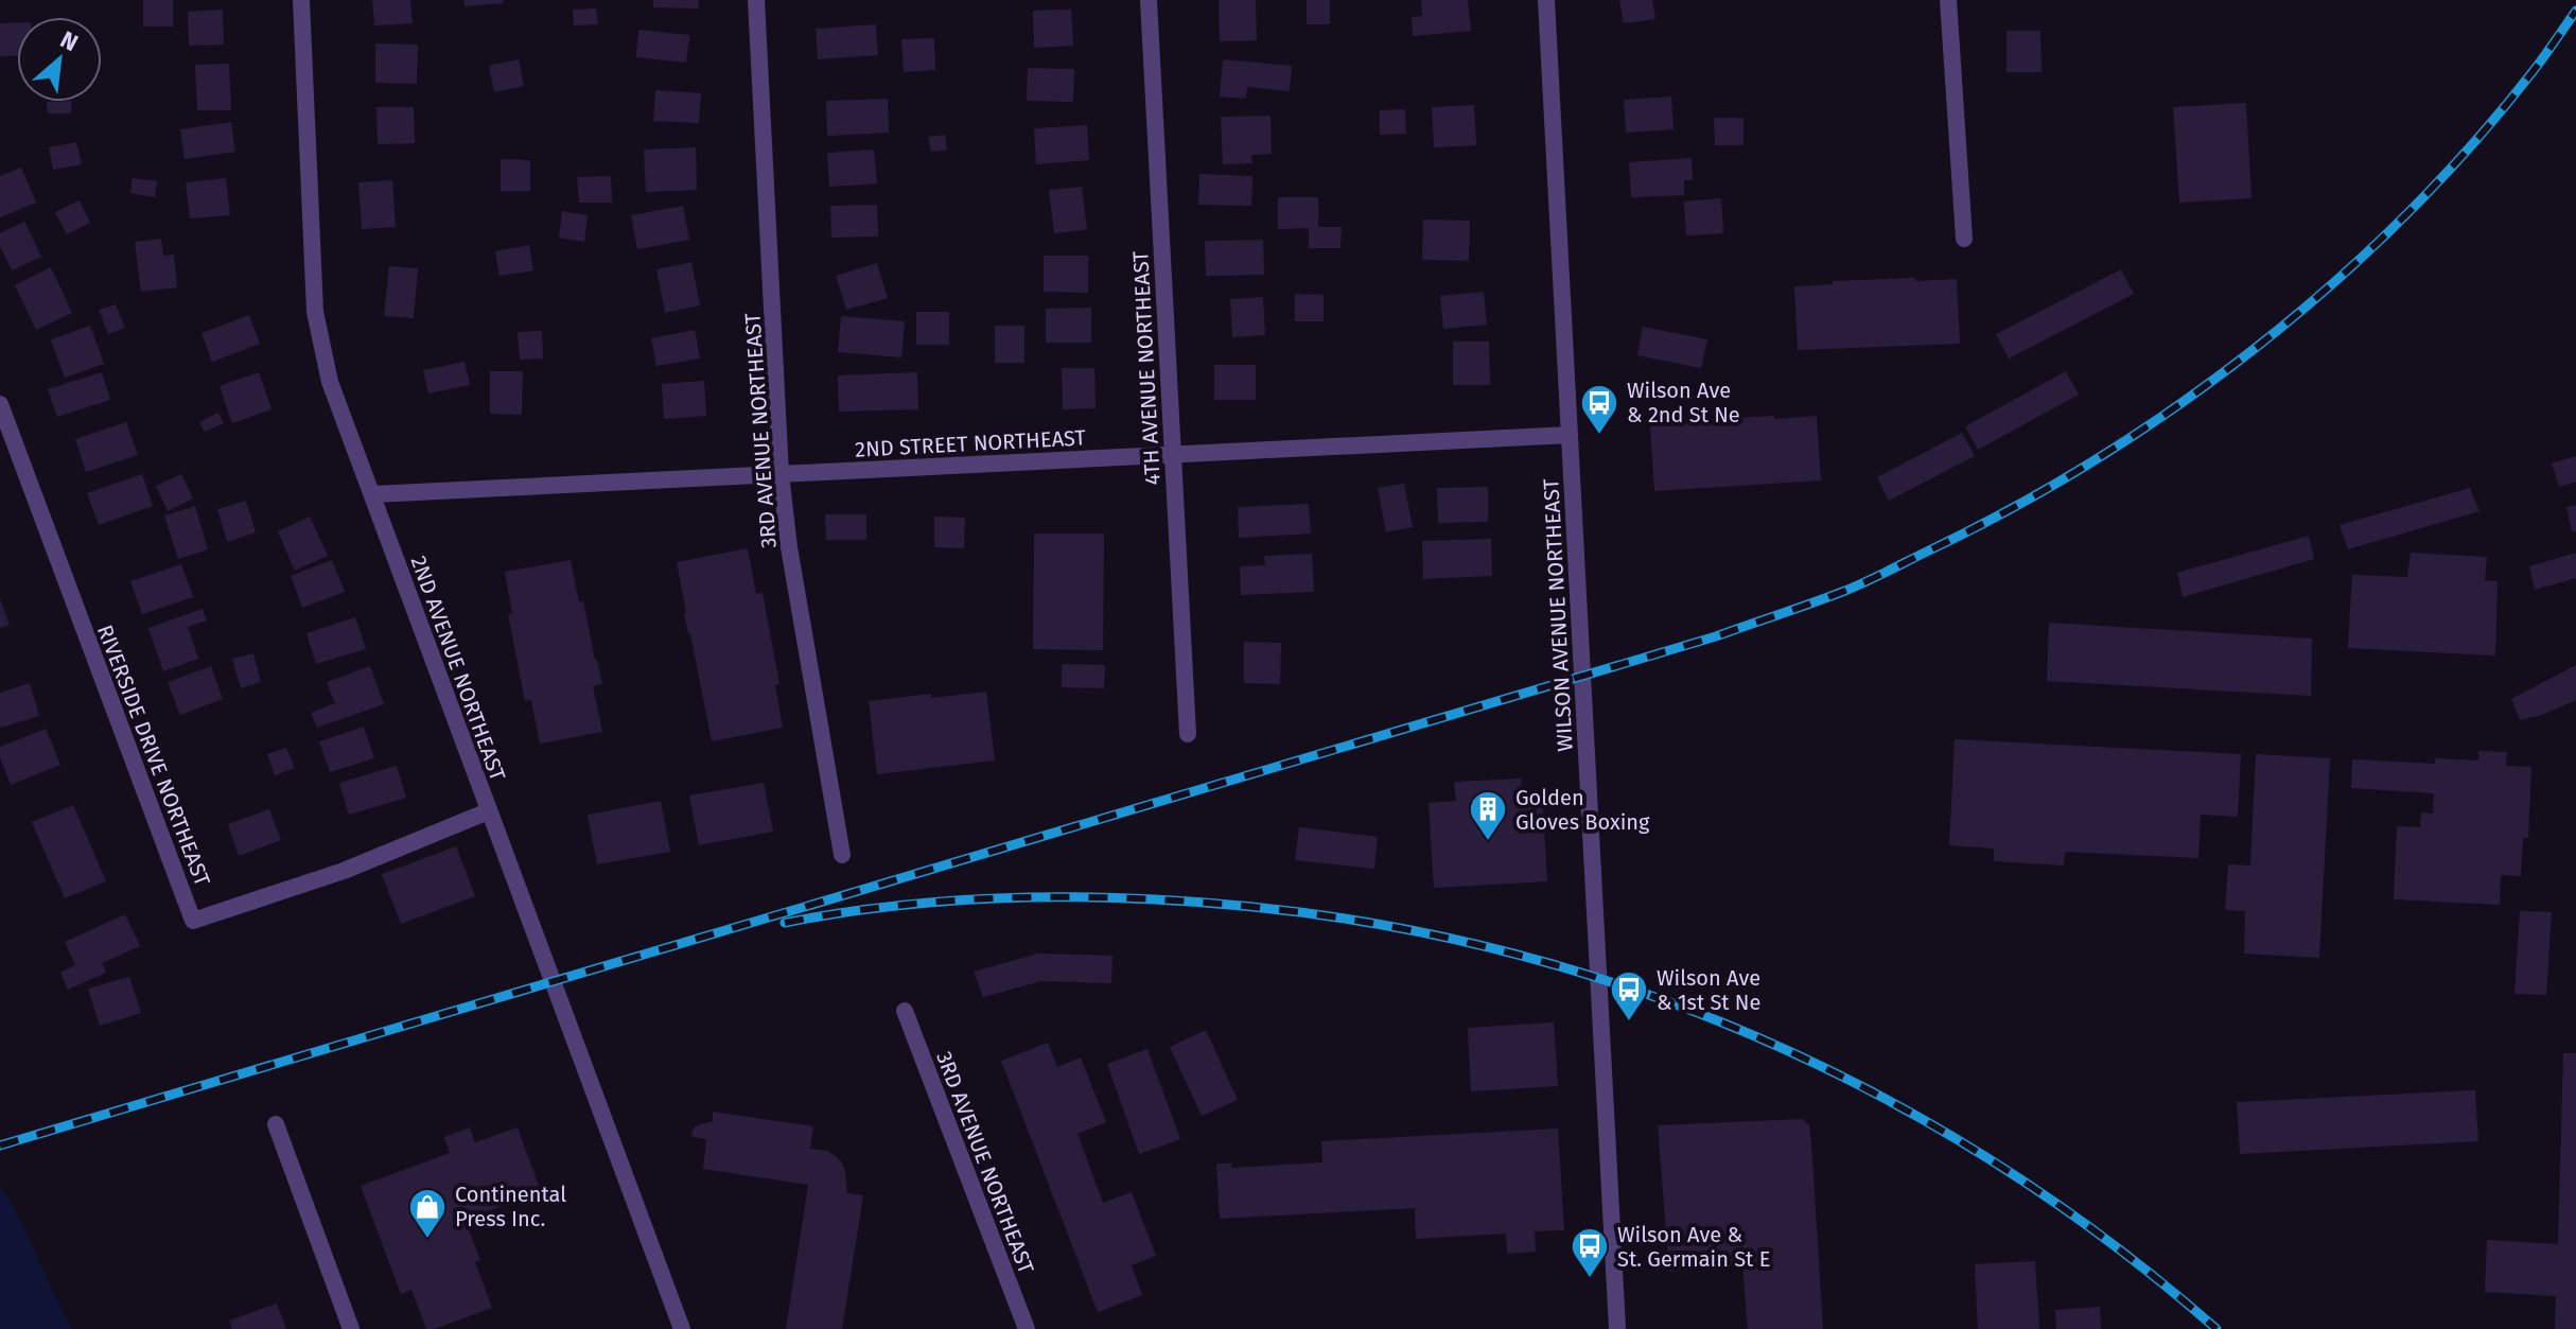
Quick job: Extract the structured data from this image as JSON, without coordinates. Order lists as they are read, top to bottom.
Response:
{
  "streets": {
    "street": [
      "4TH AVENUE NORTHEAST",
      "3RD AVENUE NORTHEAST",
      "2ND STREET NORTHEAST",
      "WILSON AVENUE NORTHEAST",
      "2ND AVENUE NORTHEAST",
      "RIVERSIDE DRIVE NORTHEAST"
    ]
  },
  "crossings": [
    ["4TH AVENUE NORTHEAST", "2ND STREET NORTHEAST"],
    ["3RD AVENUE NORTHEAST", "2ND STREET NORTHEAST"],
    ["2ND STREET NORTHEAST", "WILSON AVENUE NORTHEAST"],
    ["2ND STREET NORTHEAST", "2ND AVENUE NORTHEAST"],
    ["2ND AVENUE NORTHEAST", "RIVERSIDE DRIVE NORTHEAST"]
  ],
  "places": {
    "bus stop": ["Wilson Ave & 2nd St Ne", "Wilson Ave & 1st St Ne", "Wilson Ave & St. Germain St E"],
    "building": ["Golden Gloves Boxing"],
    "shop": ["Continental Press Inc."]
  },
  "north": "top right"
}
